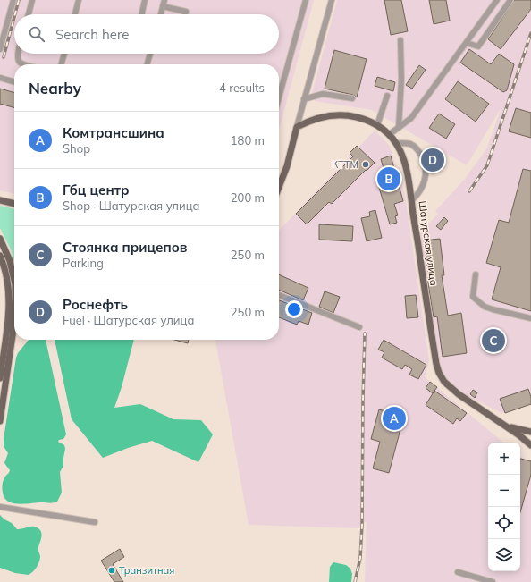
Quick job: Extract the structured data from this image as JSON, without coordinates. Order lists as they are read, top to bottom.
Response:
{
  "streets": {
    "main road": ["Шатурская улица"]
  },
  "places": ["КТТМ", "Транзитная"],
  "page": {
    "search": "Search here",
    "heading": ["Nearby", "4 results"],
    "list": [
      {
        "mark": "A",
        "name": "Комтрансшина",
        "note": "Shop",
        "value": "180 m"
      },
      {
        "mark": "B",
        "name": "Гбц центр",
        "note": "Shop · Шатурская улица",
        "value": "200 m"
      },
      {
        "mark": "C",
        "name": "Стоянка прицепов",
        "note": "Parking",
        "value": "250 m"
      },
      {
        "mark": "D",
        "name": "Роснефть",
        "note": "Fuel · Шатурская улица",
        "value": "250 m"
      }
    ],
    "pins": [
      "D",
      "B",
      "C",
      "A"
    ],
    "map_buttons": ["+", "−"]
  }
}
